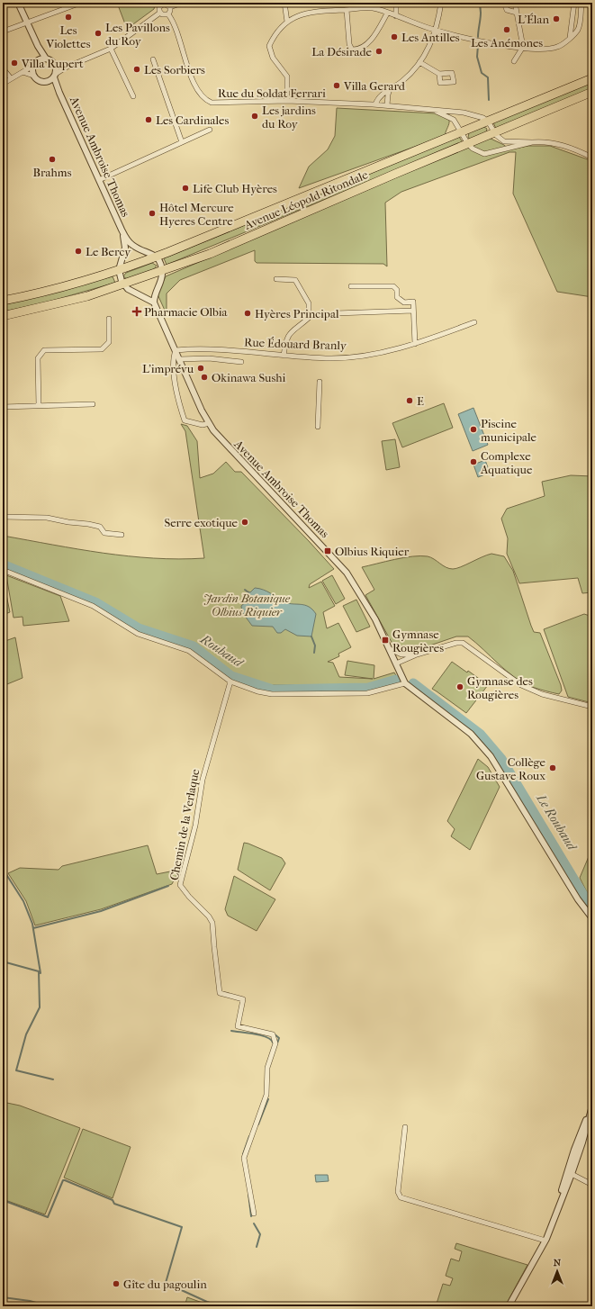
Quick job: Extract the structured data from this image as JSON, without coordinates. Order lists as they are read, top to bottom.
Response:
{
  "streets": {
    "highway": ["Avenue Léopold Ritondale"],
    "street": [
      "Rue du Soldat Ferrari",
      "Avenue Ambroise Thomas",
      "Rue Édouard Branly",
      "Chemin de la Verlaque"
    ]
  },
  "crossings": [
    ["Rue du Soldat Ferrari", "Avenue Léopold Ritondale"],
    ["Avenue Ambroise Thomas", "Avenue Léopold Ritondale"],
    ["Avenue Ambroise Thomas", "Rue Édouard Branly"]
  ],
  "water": ["Roubaud", "Le Roubaud"],
  "parks": ["Jardin Botanique Olbius Riquier"],
  "places": {
    "other": [
      "Les Violettes",
      "L'Élan",
      "Les Anémones",
      "Les Pavillons du Roy",
      "Les Antilles",
      "La Désirade",
      "Villa Rupert",
      "Les Sorbiers",
      "Villa Gerard",
      "Les jardins du Roy",
      "Les Cardinales",
      "Brahms",
      "Life Club Hyères",
      "Hôtel Mercure Hyeres Centre",
      "Le Bercy",
      "Hyères Principal",
      "L'imprévu",
      "Okinawa Sushi",
      "E",
      "Piscine municipale",
      "Complexe Aquatique",
      "Serre exotique",
      "Gymnase des Rougières",
      "Collège Gustave Roux",
      "Gîte du pagoulin"
    ],
    "health": ["Pharmacie Olbia"],
    "transit": ["Olbius Riquier", "Gymnase Rougières"]
  },
  "north": "top"
}
